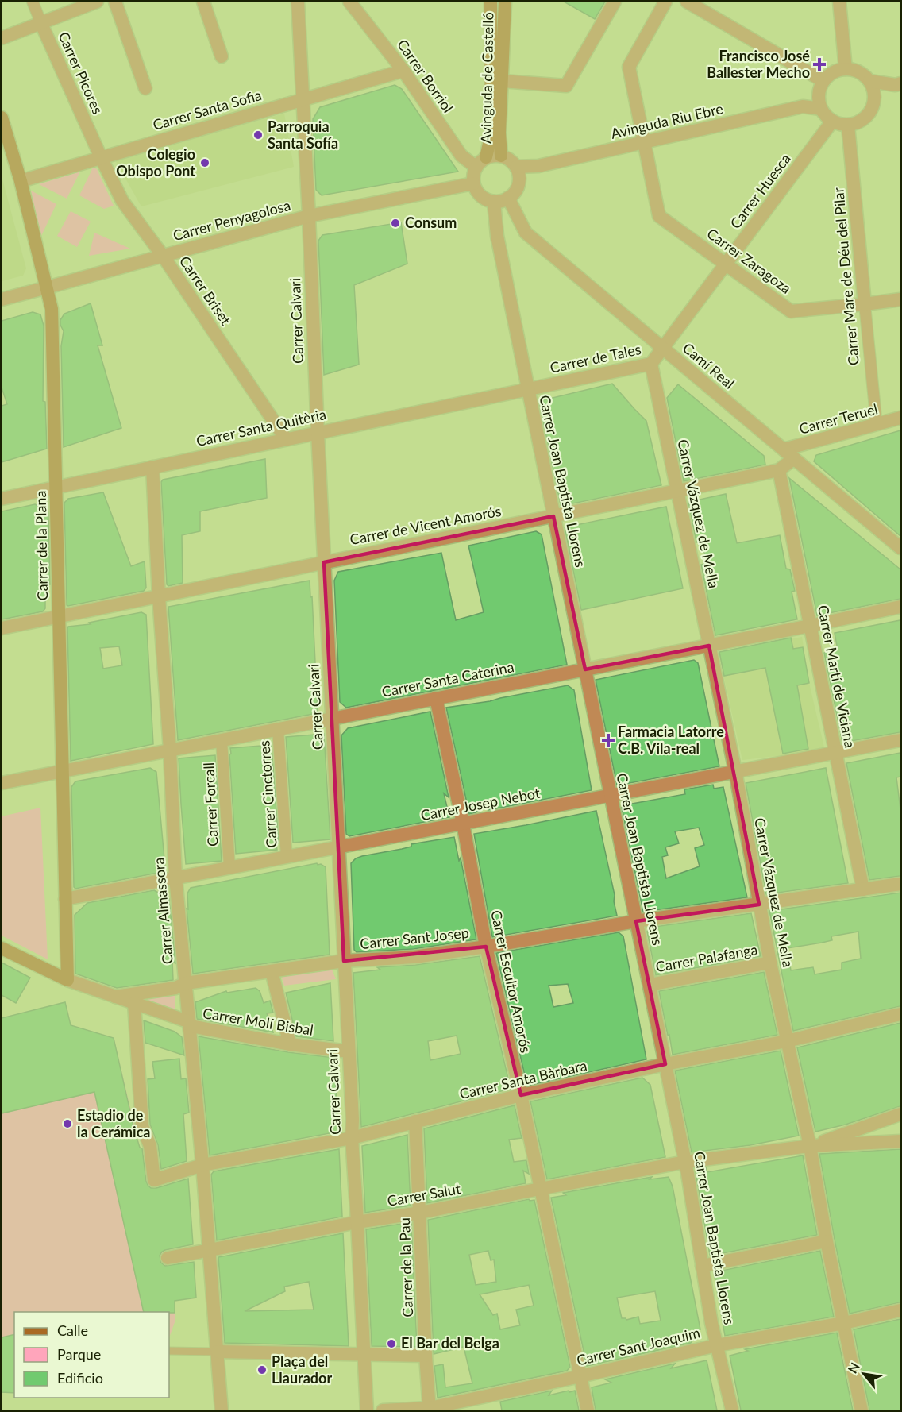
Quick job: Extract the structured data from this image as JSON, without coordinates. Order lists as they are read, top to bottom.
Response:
{
  "streets": {
    "main road": ["Avinguda de Castelló", "Carrer de la Plana"],
    "street": [
      "Carrer Picores",
      "Carrer Borriol",
      "Carrer Santa Sofia",
      "Avinguda Riu Ebre",
      "Carrer Huesca",
      "Carrer Penyagolosa",
      "Carrer Zaragoza",
      "Carrer Mare de Déu del Pilar",
      "Carrer Briset",
      "Carrer Calvari",
      "Carrer de Tales",
      "Camí Real",
      "Carrer Teruel",
      "Carrer Santa Quitèria",
      "Carrer Joan Baptista Llorens",
      "Carrer Vázquez de Mella",
      "Carrer de Vicent Amorós",
      "Carrer Martí de Viciana",
      "Carrer Santa Caterina",
      "Carrer Cinctorres",
      "Carrer Forcall",
      "Carrer Josep Nebot",
      "Carrer Almassora",
      "Carrer Sant Josep",
      "Carrer Palafanga",
      "Carrer Escultor Amorós",
      "Carrer Molí Bisbal",
      "Carrer Santa Bàrbara",
      "Carrer Salut",
      "Carrer de la Pau",
      "Carrer Sant Joaquim"
    ]
  },
  "crossings": [
    ["Carrer Picores", "Carrer Santa Sofia"],
    ["Carrer Picores", "Carrer Briset"],
    ["Carrer Borriol", "Avinguda de Castelló"],
    ["Carrer Borriol", "Carrer Santa Sofia"],
    ["Carrer Borriol", "Avinguda Riu Ebre"],
    ["Carrer Borriol", "Carrer Penyagolosa"],
    ["Carrer Borriol", "Camí Real"],
    ["Carrer Borriol", "Carrer Joan Baptista Llorens"],
    ["Avinguda de Castelló", "Avinguda Riu Ebre"],
    ["Avinguda de Castelló", "Carrer Penyagolosa"],
    ["Avinguda de Castelló", "Camí Real"],
    ["Avinguda de Castelló", "Carrer Joan Baptista Llorens"],
    ["Carrer Santa Sofia", "Carrer Briset"],
    ["Carrer Santa Sofia", "Carrer Calvari"],
    ["Carrer Santa Sofia", "Carrer de la Plana"],
    ["Avinguda Riu Ebre", "Carrer Huesca"],
    ["Avinguda Riu Ebre", "Carrer Penyagolosa"],
    ["Avinguda Riu Ebre", "Carrer Zaragoza"],
    ["Avinguda Riu Ebre", "Carrer Mare de Déu del Pilar"],
    ["Avinguda Riu Ebre", "Camí Real"],
    ["Avinguda Riu Ebre", "Carrer Joan Baptista Llorens"],
    ["Carrer Huesca", "Carrer Zaragoza"],
    ["Carrer Huesca", "Carrer Mare de Déu del Pilar"],
    ["Carrer Huesca", "Carrer de Tales"],
    ["Carrer Huesca", "Camí Real"],
    ["Carrer Penyagolosa", "Carrer Briset"],
    ["Carrer Penyagolosa", "Carrer Calvari"],
    ["Carrer Penyagolosa", "Camí Real"],
    ["Carrer Penyagolosa", "Carrer Joan Baptista Llorens"],
    ["Carrer Penyagolosa", "Carrer de la Plana"],
    ["Carrer Zaragoza", "Carrer Mare de Déu del Pilar"],
    ["Carrer Mare de Déu del Pilar", "Carrer Teruel"],
    ["Carrer Briset", "Carrer Santa Quitèria"],
    ["Carrer Calvari", "Carrer Santa Quitèria"],
    ["Carrer Calvari", "Carrer de Vicent Amorós"],
    ["Carrer Calvari", "Carrer Santa Caterina"],
    ["Carrer Calvari", "Carrer Josep Nebot"],
    ["Carrer Calvari", "Carrer Sant Josep"],
    ["Carrer Calvari", "Carrer Molí Bisbal"],
    ["Carrer Calvari", "Carrer Santa Bàrbara"],
    ["Carrer Calvari", "Carrer Salut"],
    ["Carrer de Tales", "Camí Real"],
    ["Carrer de Tales", "Carrer Santa Quitèria"],
    ["Carrer de Tales", "Carrer Joan Baptista Llorens"],
    ["Carrer de Tales", "Carrer Vázquez de Mella"],
    ["Camí Real", "Carrer Teruel"],
    ["Camí Real", "Carrer Joan Baptista Llorens"],
    ["Camí Real", "Carrer de Vicent Amorós"],
    ["Carrer Santa Quitèria", "Carrer Joan Baptista Llorens"],
    ["Carrer Santa Quitèria", "Carrer de la Plana"],
    ["Carrer Santa Quitèria", "Carrer Almassora"],
    ["Carrer Joan Baptista Llorens", "Carrer de Vicent Amorós"],
    ["Carrer Joan Baptista Llorens", "Carrer Santa Caterina"],
    ["Carrer Joan Baptista Llorens", "Carrer Josep Nebot"],
    ["Carrer Joan Baptista Llorens", "Carrer Sant Josep"],
    ["Carrer Joan Baptista Llorens", "Carrer Palafanga"],
    ["Carrer Joan Baptista Llorens", "Carrer Santa Bàrbara"],
    ["Carrer Joan Baptista Llorens", "Carrer Salut"],
    ["Carrer Joan Baptista Llorens", "Carrer Sant Joaquim"],
    ["Carrer Vázquez de Mella", "Carrer de Vicent Amorós"],
    ["Carrer Vázquez de Mella", "Carrer Santa Caterina"],
    ["Carrer Vázquez de Mella", "Carrer Josep Nebot"],
    ["Carrer Vázquez de Mella", "Carrer Sant Josep"],
    ["Carrer Vázquez de Mella", "Carrer Palafanga"],
    ["Carrer Vázquez de Mella", "Carrer Santa Bàrbara"],
    ["Carrer Vázquez de Mella", "Carrer Salut"],
    ["Carrer Vázquez de Mella", "Carrer Sant Joaquim"],
    ["Carrer de Vicent Amorós", "Carrer de la Plana"],
    ["Carrer de Vicent Amorós", "Carrer Martí de Viciana"],
    ["Carrer de Vicent Amorós", "Carrer Almassora"],
    ["Carrer de la Plana", "Carrer Santa Caterina"],
    ["Carrer de la Plana", "Carrer Josep Nebot"],
    ["Carrer de la Plana", "Carrer Molí Bisbal"],
    ["Carrer Martí de Viciana", "Carrer Santa Caterina"],
    ["Carrer Martí de Viciana", "Carrer Josep Nebot"],
    ["Carrer Martí de Viciana", "Carrer Sant Josep"],
    ["Carrer Santa Caterina", "Carrer Cinctorres"],
    ["Carrer Santa Caterina", "Carrer Forcall"],
    ["Carrer Santa Caterina", "Carrer Almassora"],
    ["Carrer Santa Caterina", "Carrer Escultor Amorós"],
    ["Carrer Cinctorres", "Carrer Josep Nebot"],
    ["Carrer Forcall", "Carrer Josep Nebot"],
    ["Carrer Josep Nebot", "Carrer Almassora"],
    ["Carrer Josep Nebot", "Carrer Escultor Amorós"],
    ["Carrer Almassora", "Carrer Sant Josep"],
    ["Carrer Almassora", "Carrer Molí Bisbal"],
    ["Carrer Almassora", "Carrer Santa Bàrbara"],
    ["Carrer Almassora", "Carrer Salut"],
    ["Carrer Sant Josep", "Carrer Escultor Amorós"],
    ["Carrer Escultor Amorós", "Carrer Santa Bàrbara"],
    ["Carrer Escultor Amorós", "Carrer Salut"],
    ["Carrer Escultor Amorós", "Carrer Sant Joaquim"],
    ["Carrer Molí Bisbal", "Carrer Santa Bàrbara"],
    ["Carrer Santa Bàrbara", "Carrer de la Pau"],
    ["Carrer Salut", "Carrer de la Pau"]
  ],
  "places": {
    "health": ["Francisco José Ballester Mecho", "Farmacia Latorre C.B. Vila-real"],
    "other": [
      "Parroquia Santa Sofía",
      "Colegio Obispo Pont",
      "Consum",
      "Estadio de la Cerámica",
      "El Bar del Belga",
      "Plaça del Llaurador"
    ]
  },
  "legend": ["Calle", "Parque", "Edificio"],
  "north": "top left"
}
